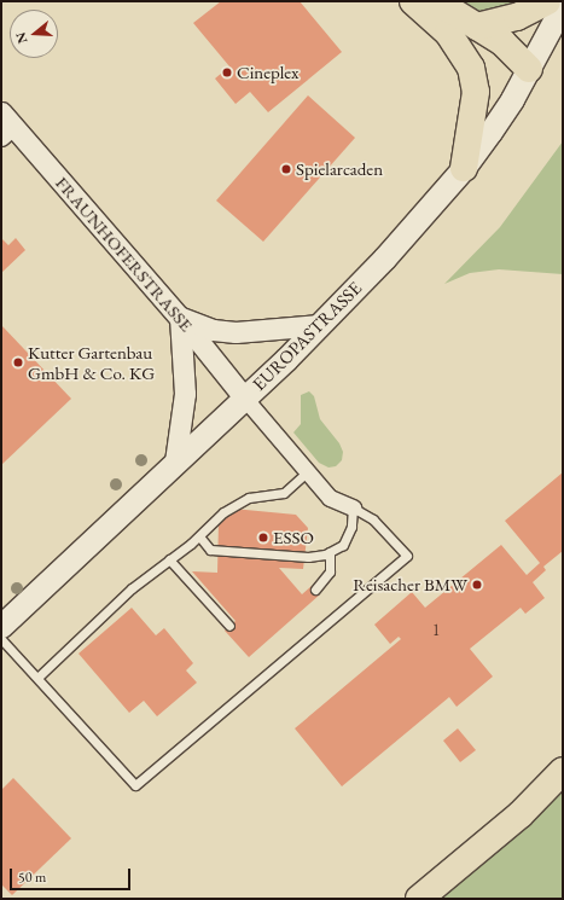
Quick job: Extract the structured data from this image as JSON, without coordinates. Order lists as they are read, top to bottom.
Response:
{
  "streets": {
    "main road": ["EUROPASTRASSE"],
    "street": ["FRAUNHOFERSTRASSE"]
  },
  "crossings": [
    ["FRAUNHOFERSTRASSE", "EUROPASTRASSE"]
  ],
  "places": [
    "Cineplex",
    "Spielarcaden",
    "Kutter Gartenbau GmbH & Co. KG",
    "ESSO",
    "Reisacher BMW"
  ],
  "house_numbers": ["1"],
  "scale_bar": "50 m",
  "north": "left"
}
